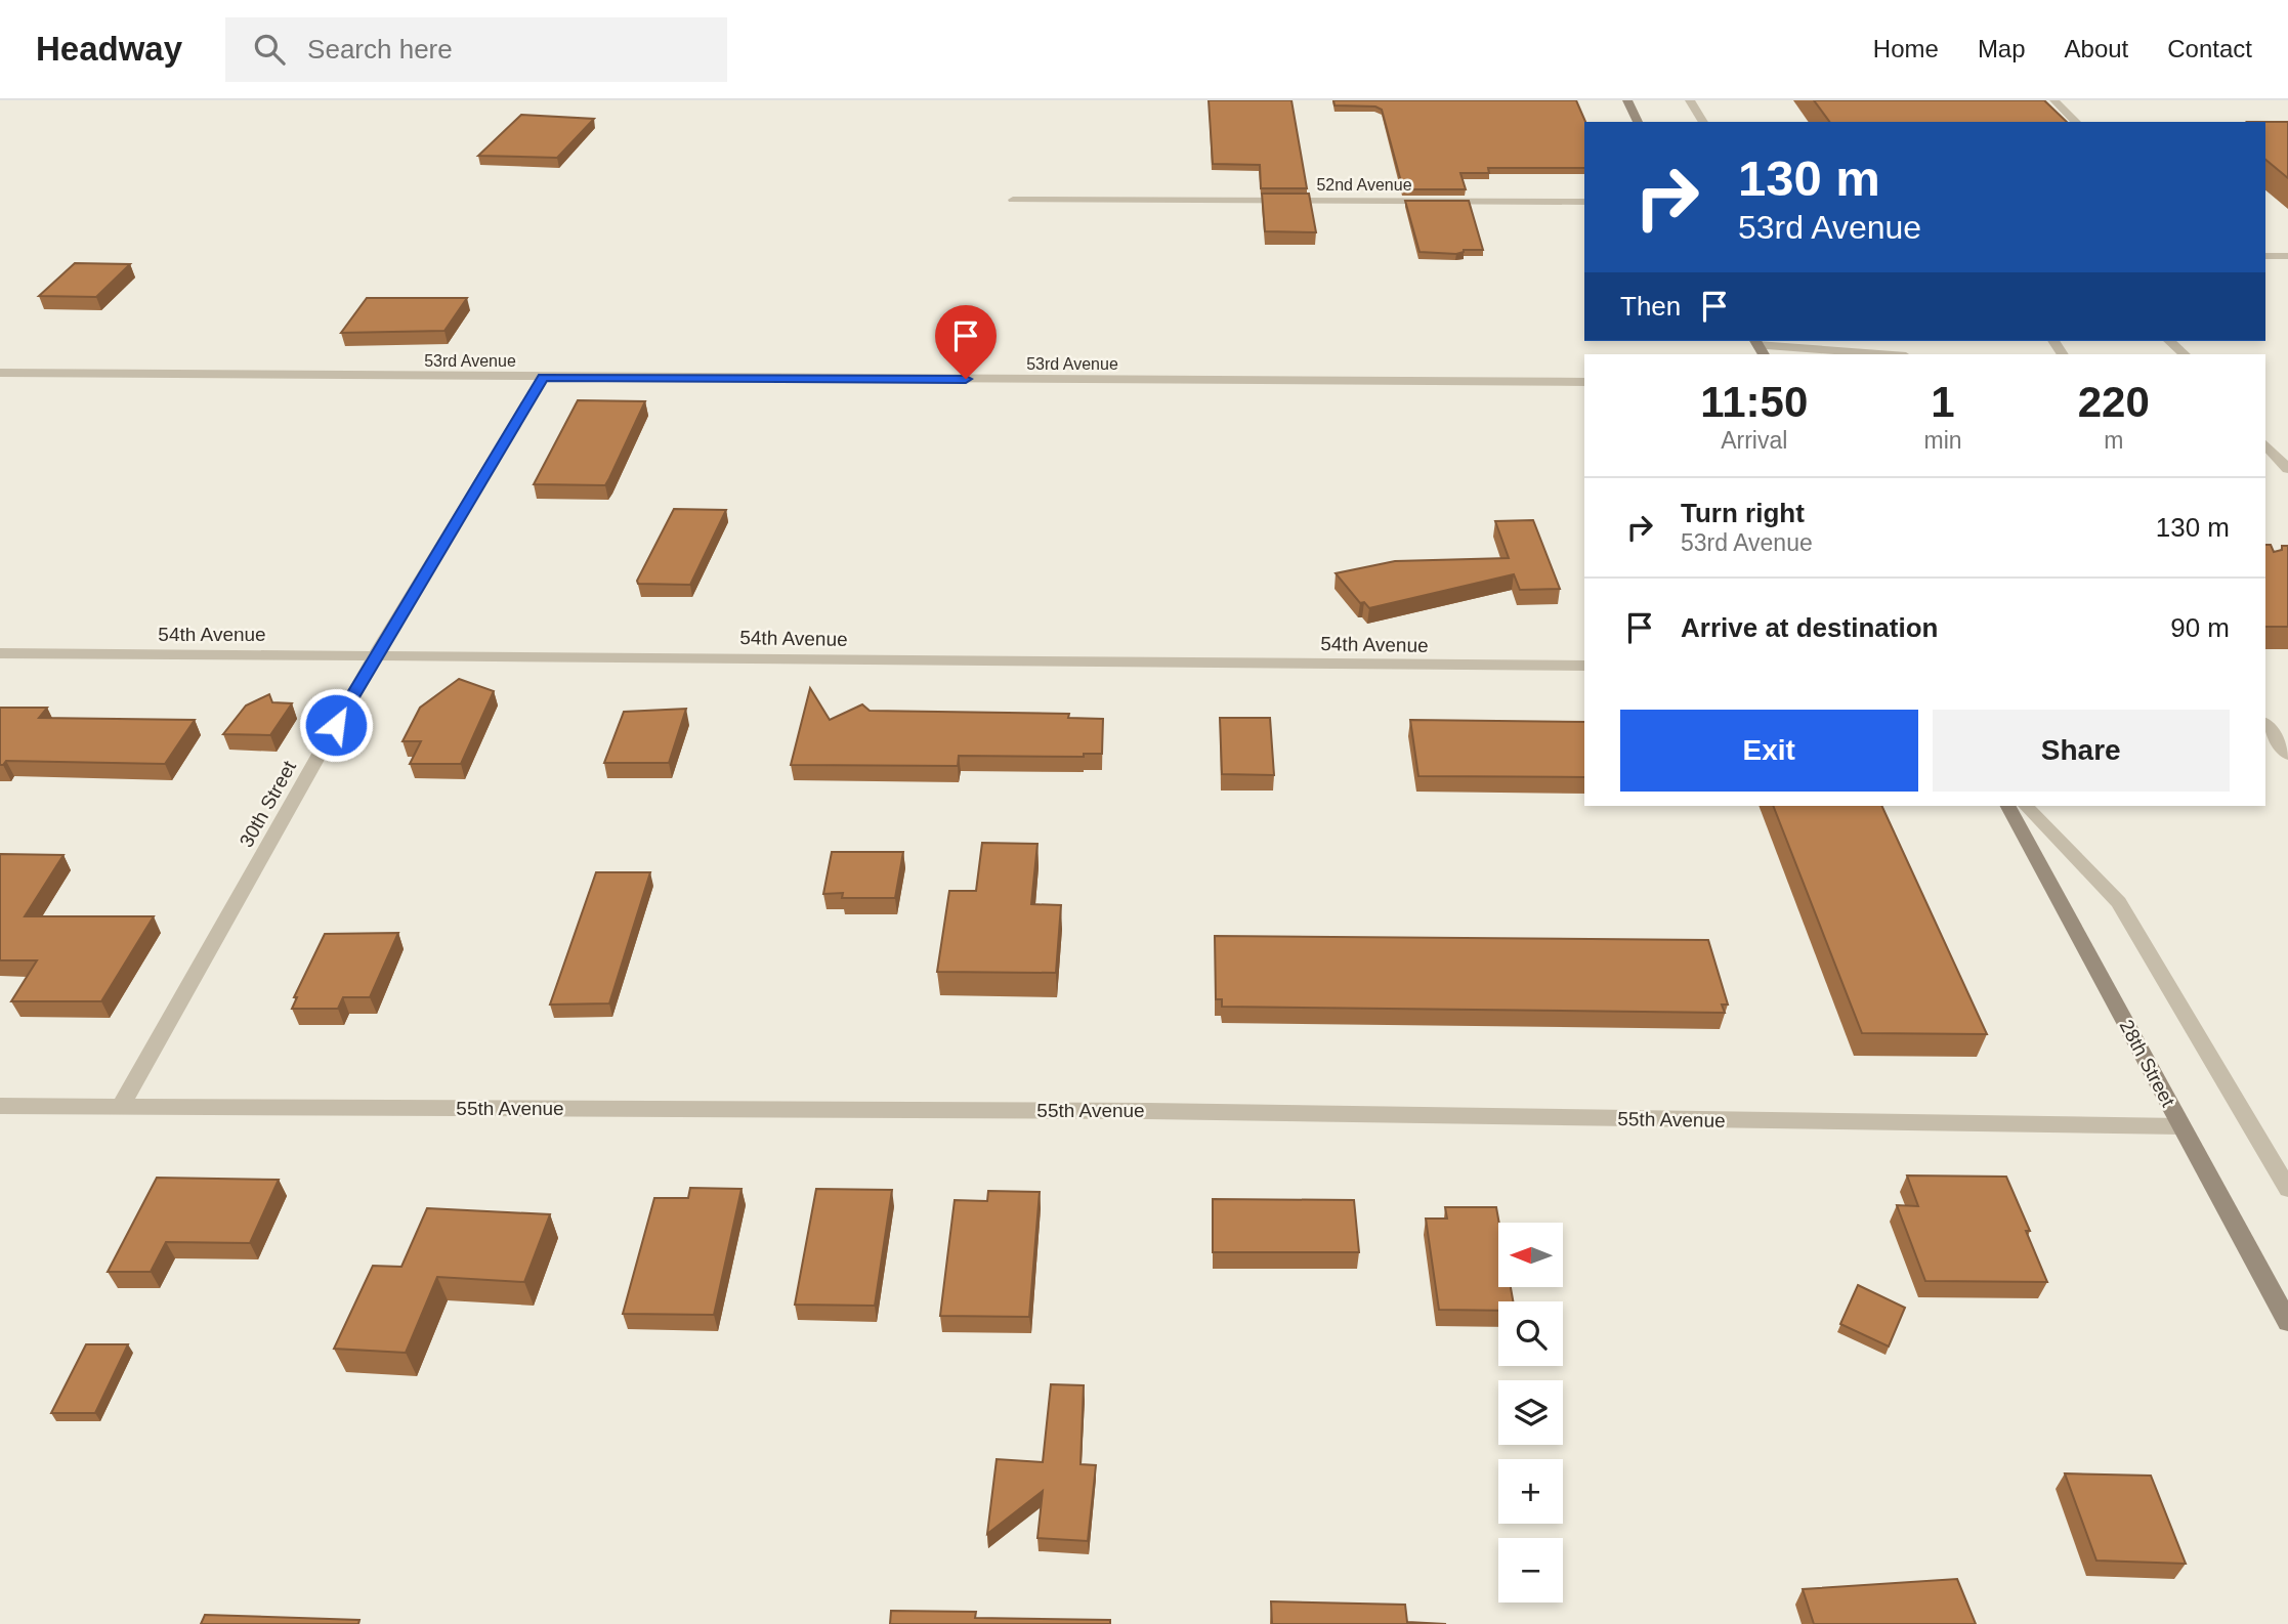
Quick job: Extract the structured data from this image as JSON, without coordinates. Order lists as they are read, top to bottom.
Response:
{
  "streets": {
    "main road": ["28th Street"],
    "street": [
      "52nd Avenue",
      "53rd Avenue",
      "54th Avenue",
      "30th Street",
      "55th Avenue"
    ]
  },
  "crossings": [
    ["53rd Avenue", "30th Street"],
    ["54th Avenue", "30th Street"],
    ["30th Street", "55th Avenue"],
    ["28th Street", "55th Avenue"]
  ],
  "north": "left",
  "page": {
    "header": "Headway",
    "search": "Search here",
    "nav": [
      "Home",
      "Map",
      "About",
      "Contact"
    ],
    "turn": ["130 m", "53rd Avenue"],
    "then": "Then",
    "eta": [
      "11:50",
      "Arrival",
      "1",
      "min",
      "220",
      "m"
    ],
    "list": [
      {
        "name": "Turn right",
        "note": "53rd Avenue",
        "value": "130 m"
      },
      {
        "name": "Arrive at destination",
        "value": "90 m"
      }
    ],
    "buttons": ["Exit", "Share"],
    "map_buttons": ["+", "−"]
  }
}
